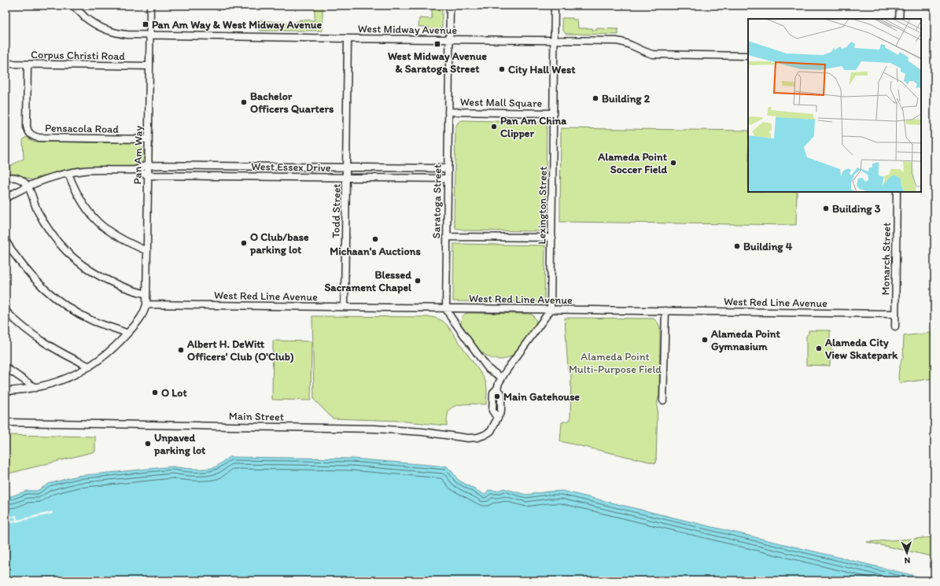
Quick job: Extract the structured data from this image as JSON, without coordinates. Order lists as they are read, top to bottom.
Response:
{
  "streets": {
    "street": [
      "West Midway Avenue",
      "Corpus Christi Road",
      "West Mall Square",
      "Pensacola Road",
      "Pan Am Way",
      "West Essex Drive",
      "Saratoga Street",
      "Lexington Street",
      "Todd Street",
      "Monarch Street",
      "West Red Line Avenue",
      "Main Street"
    ]
  },
  "crossings": [
    ["West Midway Avenue", "Pan Am Way"],
    ["West Midway Avenue", "Saratoga Street"],
    ["West Midway Avenue", "Lexington Street"],
    ["West Midway Avenue", "Todd Street"],
    ["Corpus Christi Road", "Pensacola Road"],
    ["Corpus Christi Road", "Pan Am Way"],
    ["West Mall Square", "Saratoga Street"],
    ["West Mall Square", "Lexington Street"],
    ["Pensacola Road", "Pan Am Way"],
    ["Pan Am Way", "West Essex Drive"],
    ["Pan Am Way", "West Red Line Avenue"],
    ["West Essex Drive", "Saratoga Street"],
    ["West Essex Drive", "Todd Street"],
    ["Saratoga Street", "West Red Line Avenue"],
    ["Lexington Street", "West Red Line Avenue"],
    ["Todd Street", "West Red Line Avenue"],
    ["Monarch Street", "West Red Line Avenue"]
  ],
  "parks": ["Alameda Point Multi-Purpose Field"],
  "places": {
    "transit": ["Pan Am Way & West Midway Avenue", "West Midway Avenue & Saratoga Street"],
    "other": [
      "City Hall West",
      "Building 2",
      "Bachelor Officers Quarters",
      "Pan Am China Clipper",
      "Alameda Point Soccer Field",
      "Building 3",
      "Michaan's Auctions",
      "O Club/base parking lot",
      "Building 4",
      "Blessed Sacrament Chapel",
      "Alameda Point Gymnasium",
      "Alameda City View Skatepark",
      "Albert H. DeWitt Officers' Club (O'Club)",
      "O Lot",
      "Main Gatehouse",
      "Unpaved parking lot"
    ]
  },
  "north": "bottom"
}
